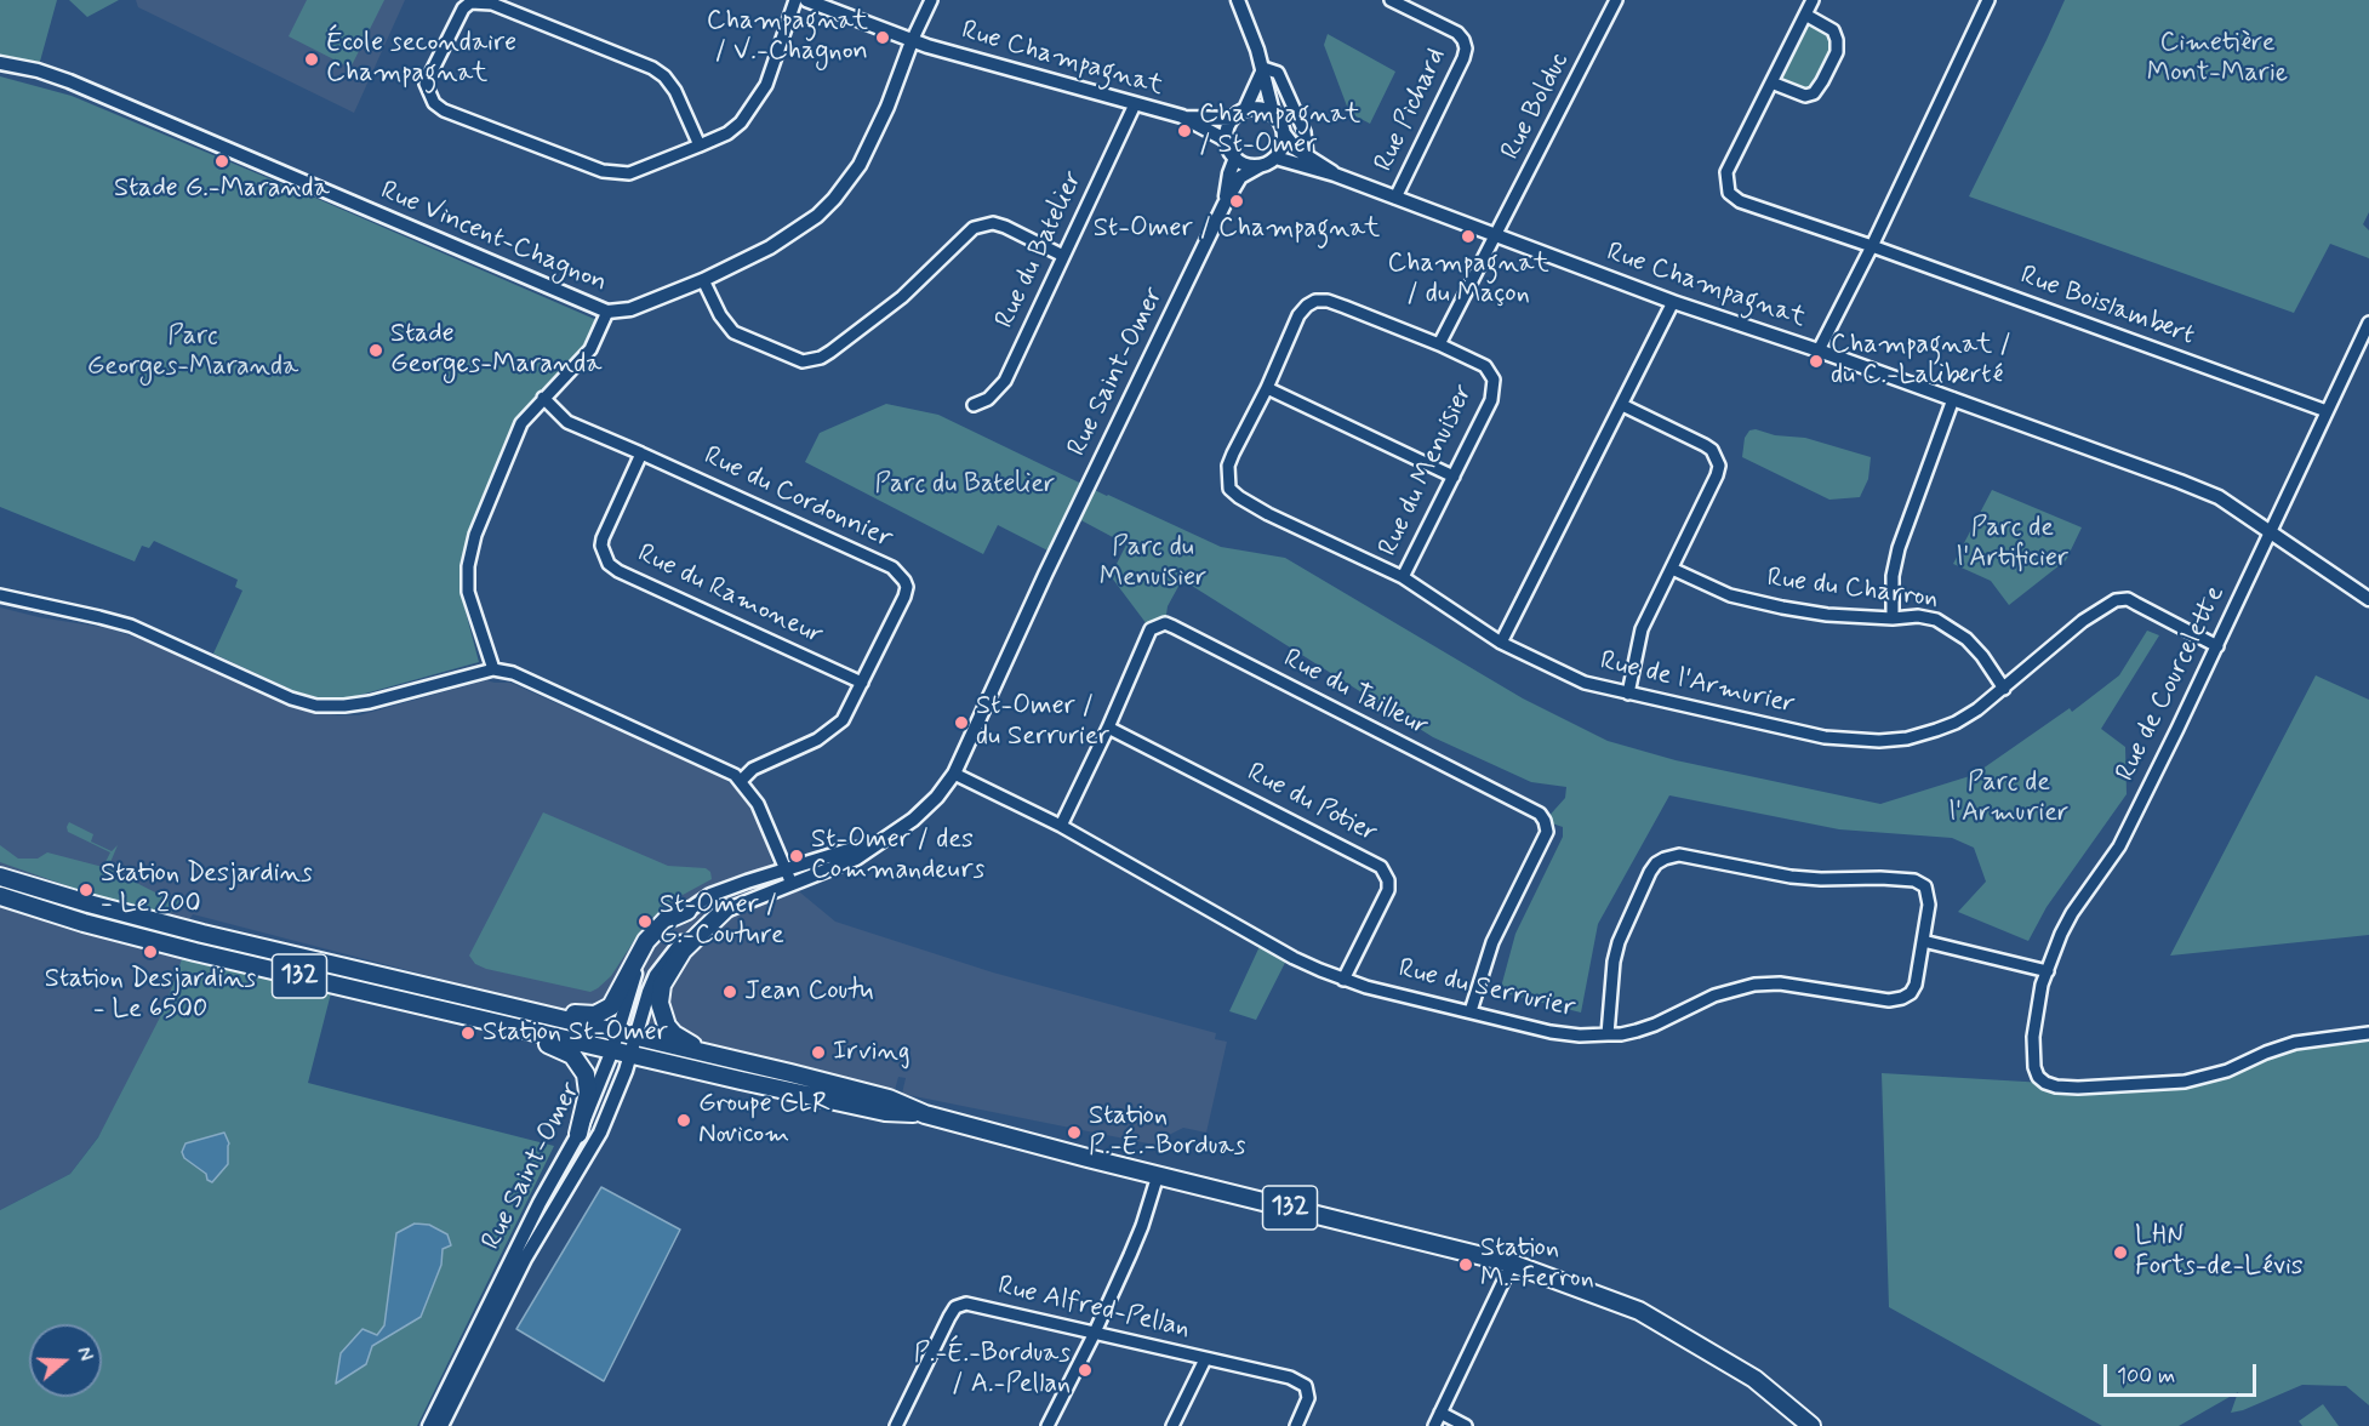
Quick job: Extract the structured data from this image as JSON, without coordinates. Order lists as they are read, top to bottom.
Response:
{
  "streets": {
    "main road": ["132"],
    "street": [
      "Rue Champagnat",
      "Rue Bolduc",
      "Rue Pichard",
      "Rue Vincent-Chagnon",
      "Rue du Batelier",
      "Rue Boislambert",
      "Rue Saint-Omer",
      "Rue du Menuisier",
      "Rue du Cordonnier",
      "Rue du Charron",
      "Rue du Ramoneur",
      "Rue de l'Armurier",
      "Rue de Courcelette",
      "Rue du Tailleur",
      "Rue du Potier",
      "Rue du Serrurier",
      "Rue Alfred-Pellan"
    ]
  },
  "crossings": [
    ["Rue Champagnat", "Rue Bolduc"],
    ["Rue Champagnat", "Rue Pichard"],
    ["Rue Champagnat", "Rue Vincent-Chagnon"],
    ["Rue Champagnat", "Rue du Batelier"],
    ["Rue Champagnat", "Rue Saint-Omer"],
    ["Rue Champagnat", "Rue de Courcelette"],
    ["Rue Bolduc", "Rue du Menuisier"],
    ["Rue Boislambert", "Rue de Courcelette"],
    ["Rue Saint-Omer", "132"],
    ["Rue Saint-Omer", "Rue du Serrurier"],
    ["Rue du Menuisier", "Rue de l'Armurier"],
    ["Rue du Cordonnier", "Rue du Ramoneur"],
    ["Rue du Charron", "Rue de l'Armurier"],
    ["Rue de l'Armurier", "Rue de Courcelette"],
    ["Rue du Tailleur", "Rue du Potier"],
    ["Rue du Tailleur", "Rue du Serrurier"],
    ["Rue du Potier", "Rue du Serrurier"]
  ],
  "parks": [
    "Cimetière Mont-Marie",
    "Parc Georges-Maranda",
    "Parc du Batelier",
    "Parc de l'Artificier",
    "Parc du Menuisier",
    "Parc de l'Armurier"
  ],
  "places": [
    "Champagnat / V.-Chagnon",
    "École secondaire Champagnat",
    "Champagnat / St-Omer",
    "Stade G.-Maranda",
    "St-Omer / Champagnat",
    "Champagnat / du Maçon",
    "Stade Georges-Maranda",
    "Champagnat / du C.-Laliberté",
    "St-Omer / du Serrurier",
    "St-Omer / des Commandeurs",
    "Station Desjardins - Le 200",
    "St-Omer / G.-Couture",
    "Station Desjardins - Le 6500",
    "Jean Coutu",
    "Station St-Omer",
    "Irving",
    "Groupe CLR Novicom",
    "Station P.-É.-Borduas",
    "LHN Forts-de-Lévis",
    "Station M.-Ferron",
    "P.-É.-Borduas / A.-Pellan"
  ],
  "scale_bar": "100 m",
  "north": "right"
}
